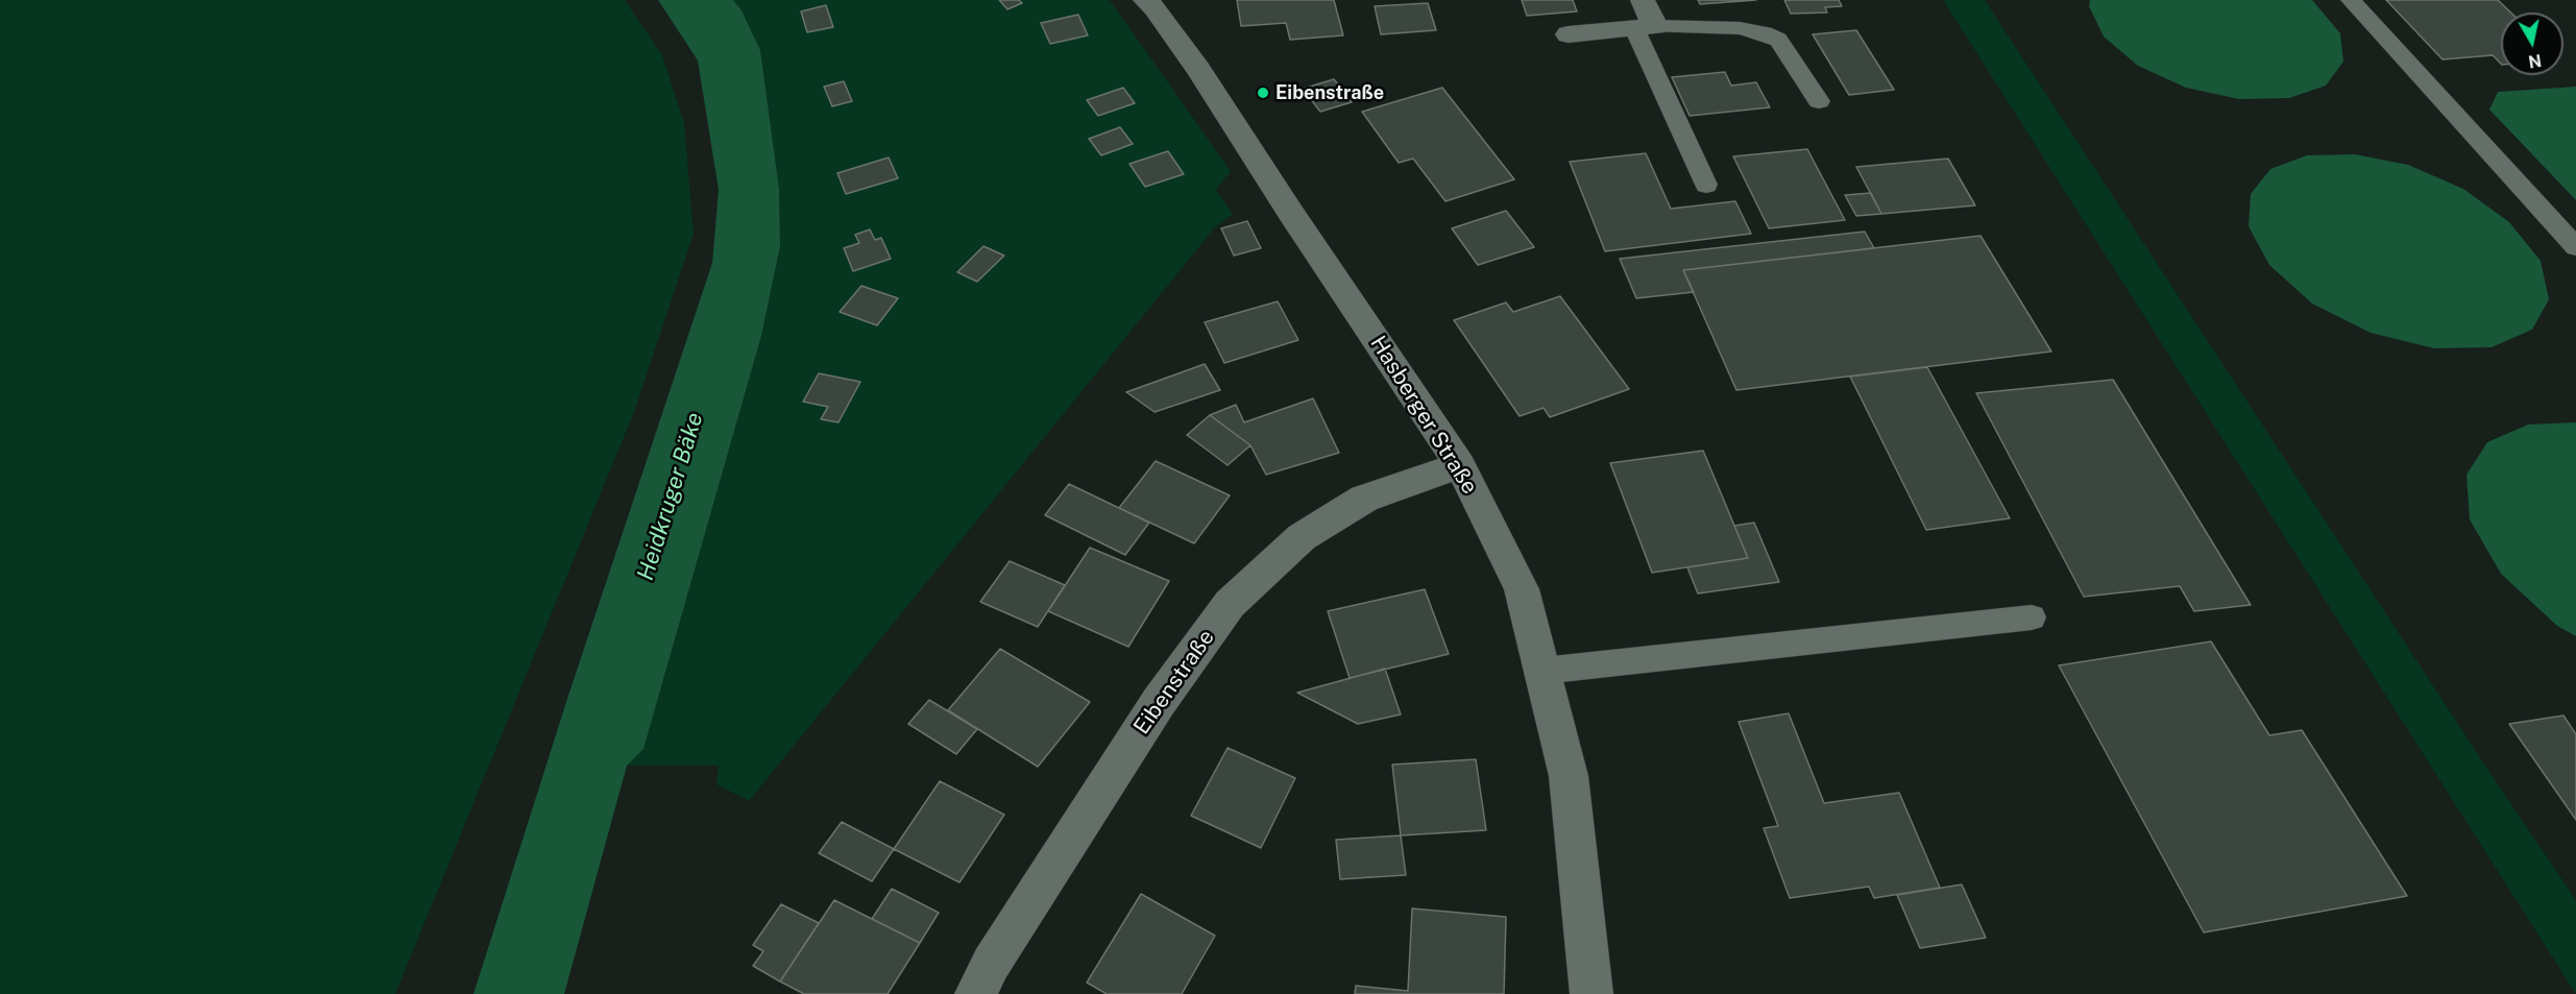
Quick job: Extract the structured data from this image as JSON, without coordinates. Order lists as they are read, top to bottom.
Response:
{
  "streets": {
    "street": ["Hasberger Straße", "Eibenstraße"]
  },
  "crossings": [
    ["Hasberger Straße", "Eibenstraße"]
  ],
  "water": ["Heidkruger Bäke"],
  "places": ["Eibenstraße"],
  "north": "bottom"
}
